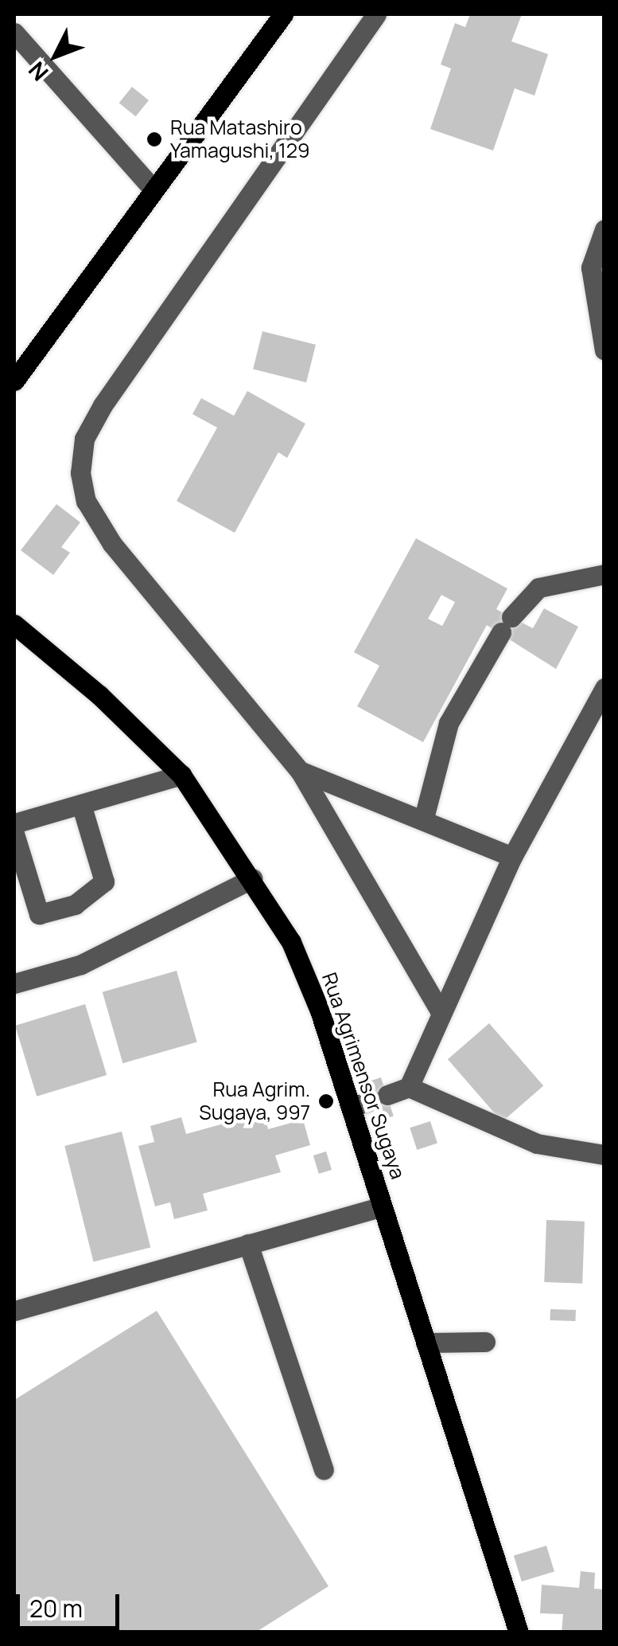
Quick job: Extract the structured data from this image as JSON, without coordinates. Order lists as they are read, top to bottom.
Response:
{
  "streets": {
    "main road": ["Rua Agrimensor Sugaya"]
  },
  "places": ["Rua Matashiro Yamagushi, 129", "Rua Agrim. Sugaya, 997"],
  "scale_bar": "20 m",
  "north": "bottom left"
}
